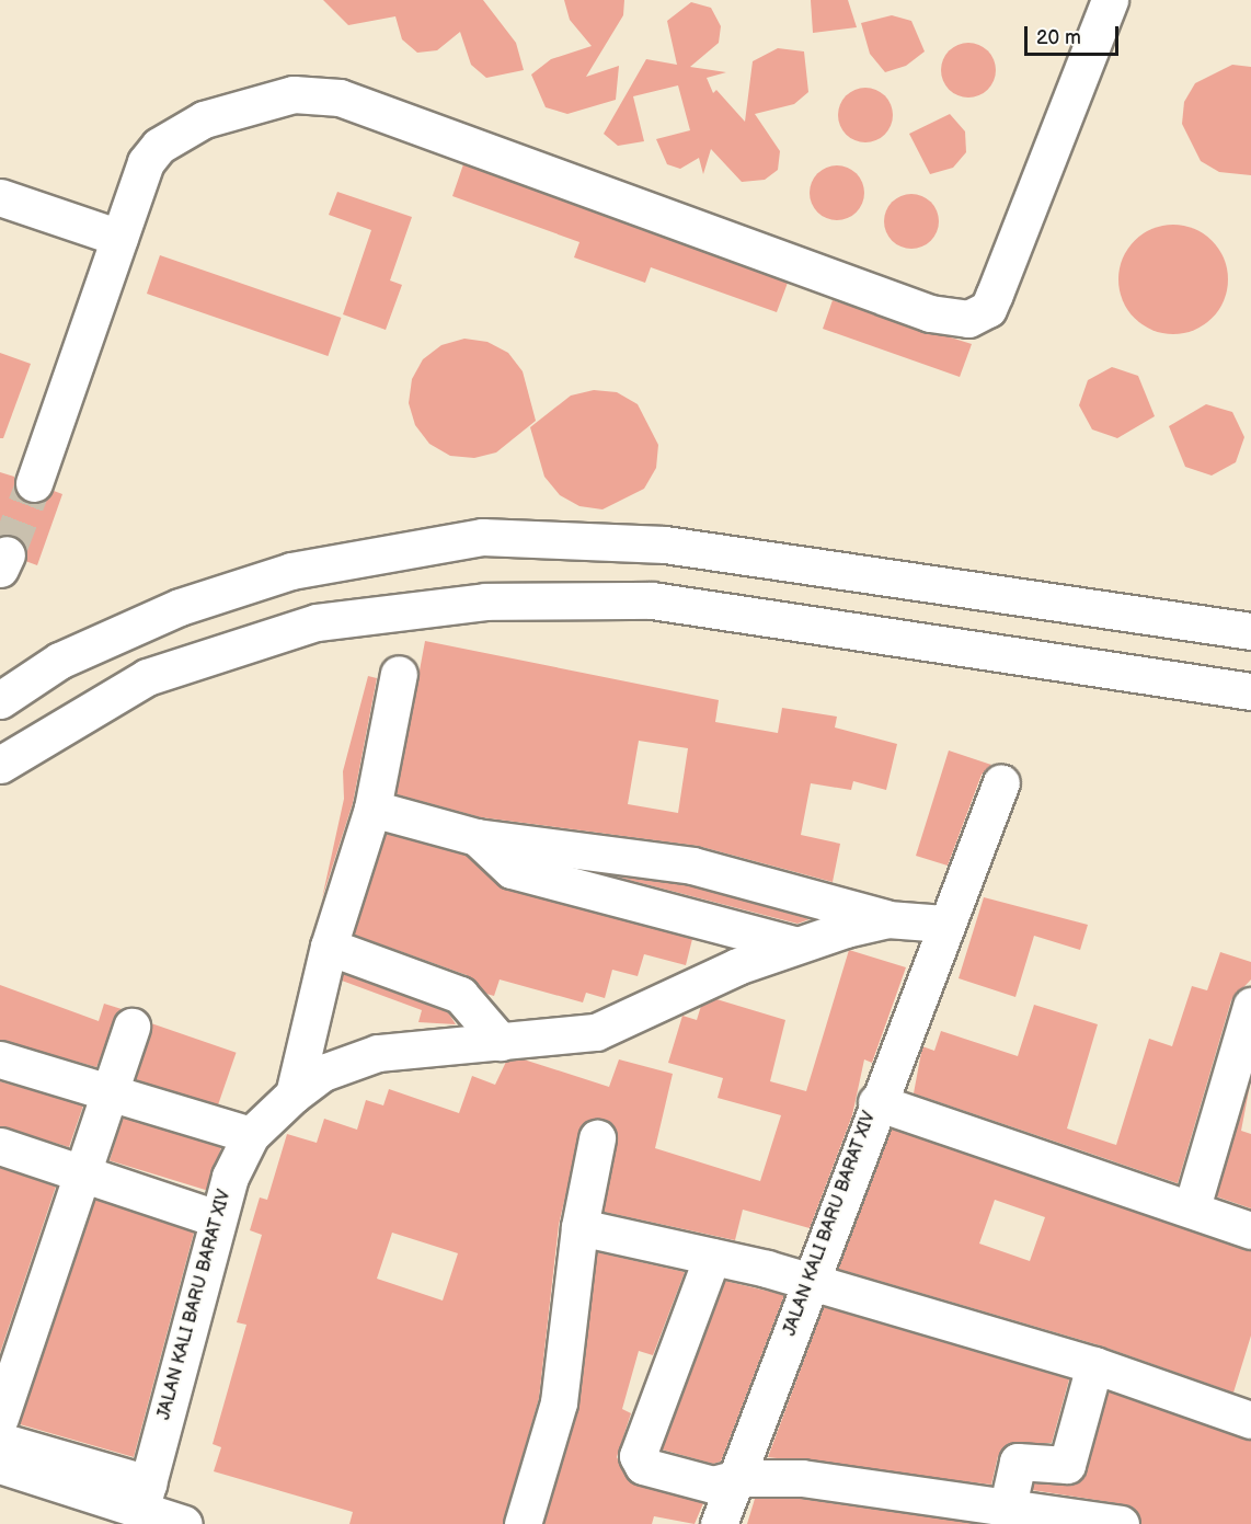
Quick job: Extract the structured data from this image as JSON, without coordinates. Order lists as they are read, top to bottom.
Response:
{
  "streets": {
    "street": ["JALAN KALI BARU BARAT XIV"]
  },
  "scale_bar": "20 m"
}
